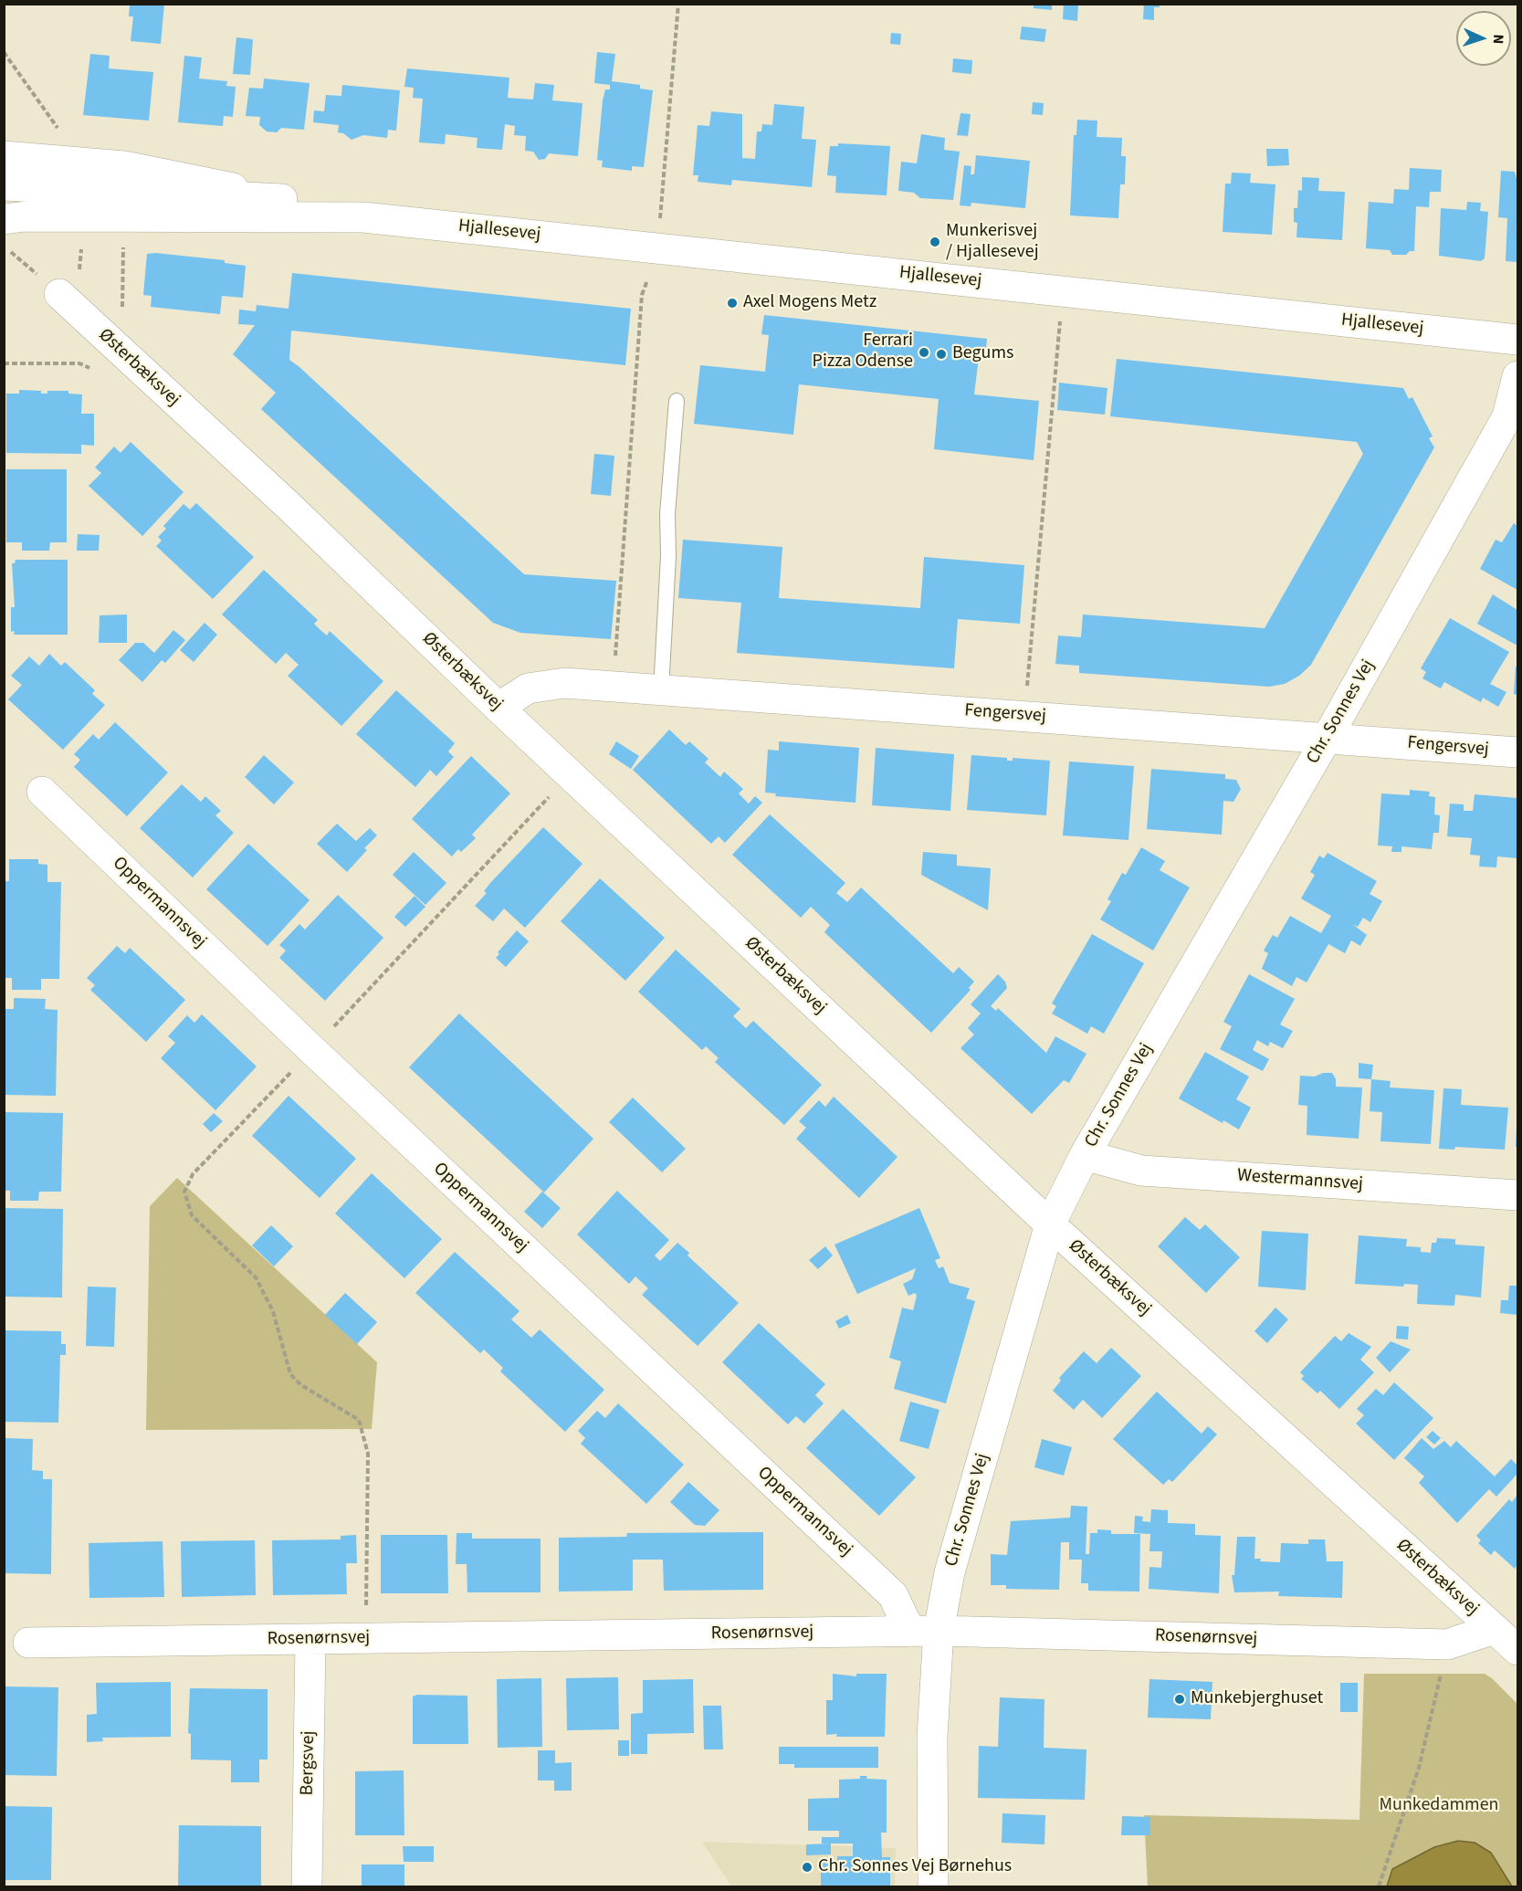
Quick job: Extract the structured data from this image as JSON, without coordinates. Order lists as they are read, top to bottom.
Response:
{
  "streets": {
    "street": [
      "Hjallesevej",
      "Østerbæksvej",
      "Chr. Sonnes Vej",
      "Fengersvej",
      "Oppermannsvej",
      "Westermannsvej",
      "Rosenørnsvej",
      "Bergsvej"
    ]
  },
  "crossings": [
    ["Østerbæksvej", "Chr. Sonnes Vej"],
    ["Østerbæksvej", "Fengersvej"],
    ["Østerbæksvej", "Rosenørnsvej"],
    ["Chr. Sonnes Vej", "Fengersvej"],
    ["Chr. Sonnes Vej", "Oppermannsvej"],
    ["Chr. Sonnes Vej", "Westermannsvej"],
    ["Chr. Sonnes Vej", "Rosenørnsvej"],
    ["Oppermannsvej", "Rosenørnsvej"],
    ["Rosenørnsvej", "Bergsvej"]
  ],
  "parks": ["Munkedammen"],
  "places": [
    "Munkerisvej / Hjallesevej",
    "Axel Mogens Metz",
    "Ferrari Pizza Odense",
    "Begums",
    "Munkebjerghuset",
    "Chr. Sonnes Vej Børnehus"
  ],
  "north": "right"
}
